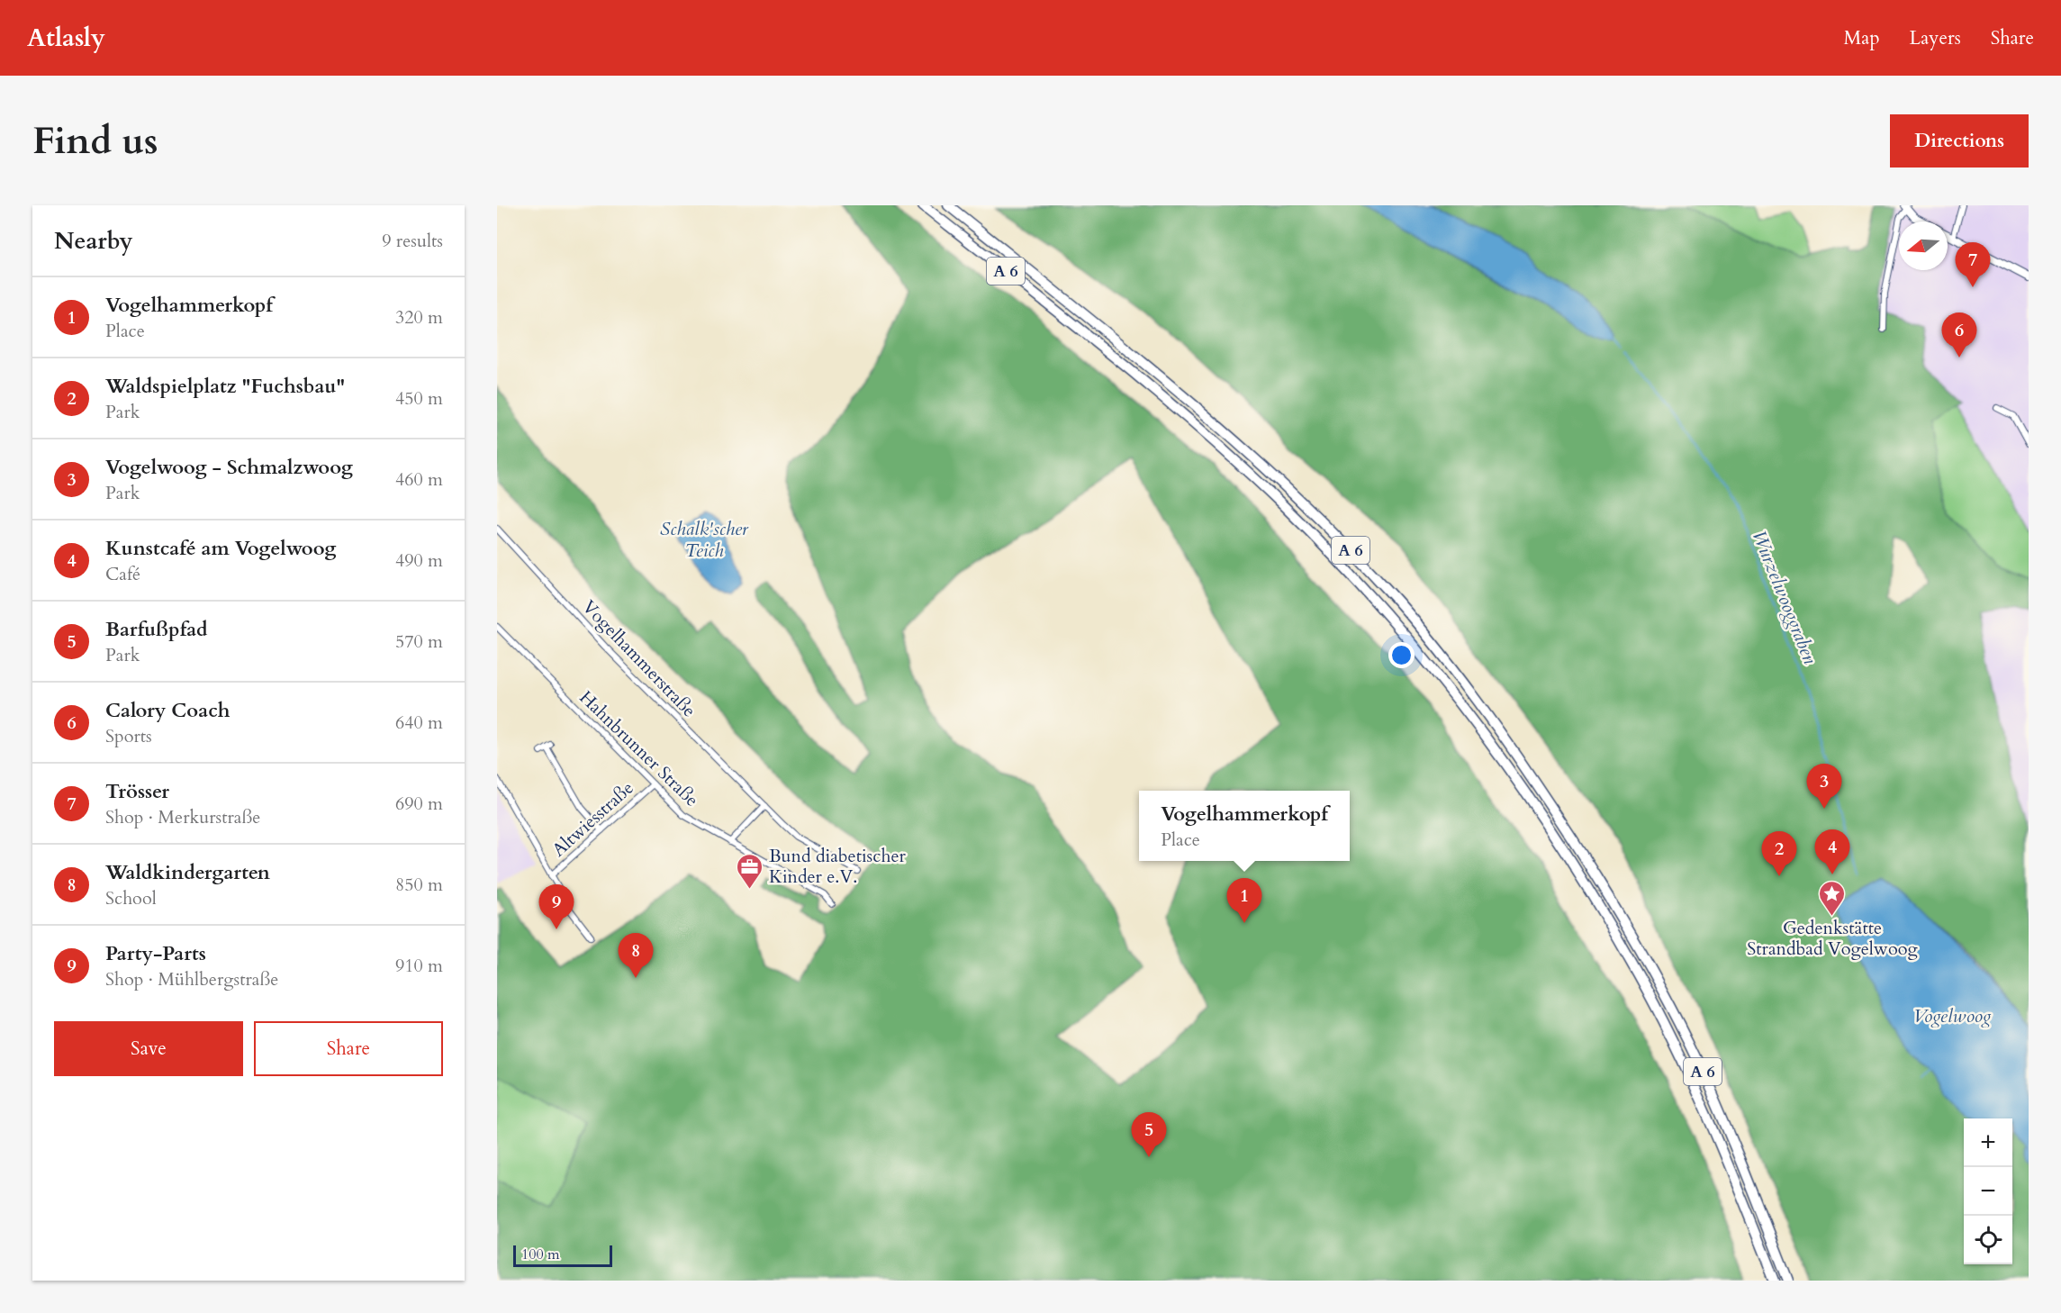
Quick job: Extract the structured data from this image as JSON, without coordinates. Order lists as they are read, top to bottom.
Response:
{
  "streets": {
    "highway": ["A 6"],
    "street": ["Vogelhammerstraße", "Hahnbrunner Straße", "Altwiesstraße"]
  },
  "crossings": [
    ["Hahnbrunner Straße", "Altwiesstraße"]
  ],
  "water": ["Schalk'scher Teich", "Wurzelwooggraben", "Vogelwoog"],
  "places": {
    "office": ["Bund diabetischer Kinder e.V."],
    "place": ["Gedenkstätte Strandbad Vogelwoog"]
  },
  "scale_bar": "100 m",
  "north": "left",
  "page": {
    "header": "Atlasly",
    "nav": ["Map", "Layers", "Share"],
    "buttons": [
      "Directions",
      ["Save", "Share"]
    ],
    "title": "Find us",
    "heading": ["Nearby", "9 results"],
    "pins": [
      "7",
      "6",
      "3",
      "4",
      "2",
      "1",
      "9",
      "8",
      "5"
    ],
    "list": [
      {
        "mark": "1",
        "name": "Vogelhammerkopf",
        "note": "Place",
        "value": "320 m"
      },
      {
        "mark": "2",
        "name": "Waldspielplatz \"Fuchsbau\"",
        "note": "Park",
        "value": "450 m"
      },
      {
        "mark": "3",
        "name": "Vogelwoog - Schmalzwoog",
        "note": "Park",
        "value": "460 m"
      },
      {
        "mark": "4",
        "name": "Kunstcafé am Vogelwoog",
        "note": "Café",
        "value": "490 m"
      },
      {
        "mark": "5",
        "name": "Barfußpfad",
        "note": "Park",
        "value": "570 m"
      },
      {
        "mark": "6",
        "name": "Calory Coach",
        "note": "Sports",
        "value": "640 m"
      },
      {
        "mark": "7",
        "name": "Trösser",
        "note": "Shop · Merkurstraße",
        "value": "690 m"
      },
      {
        "mark": "8",
        "name": "Waldkindergarten",
        "note": "School",
        "value": "850 m"
      },
      {
        "mark": "9",
        "name": "Party-Parts",
        "note": "Shop · Mühlbergstraße",
        "value": "910 m"
      }
    ],
    "popup": ["Vogelhammerkopf", "Place"],
    "map_buttons": ["+", "−"],
    "scale": "100 m"
  }
}
